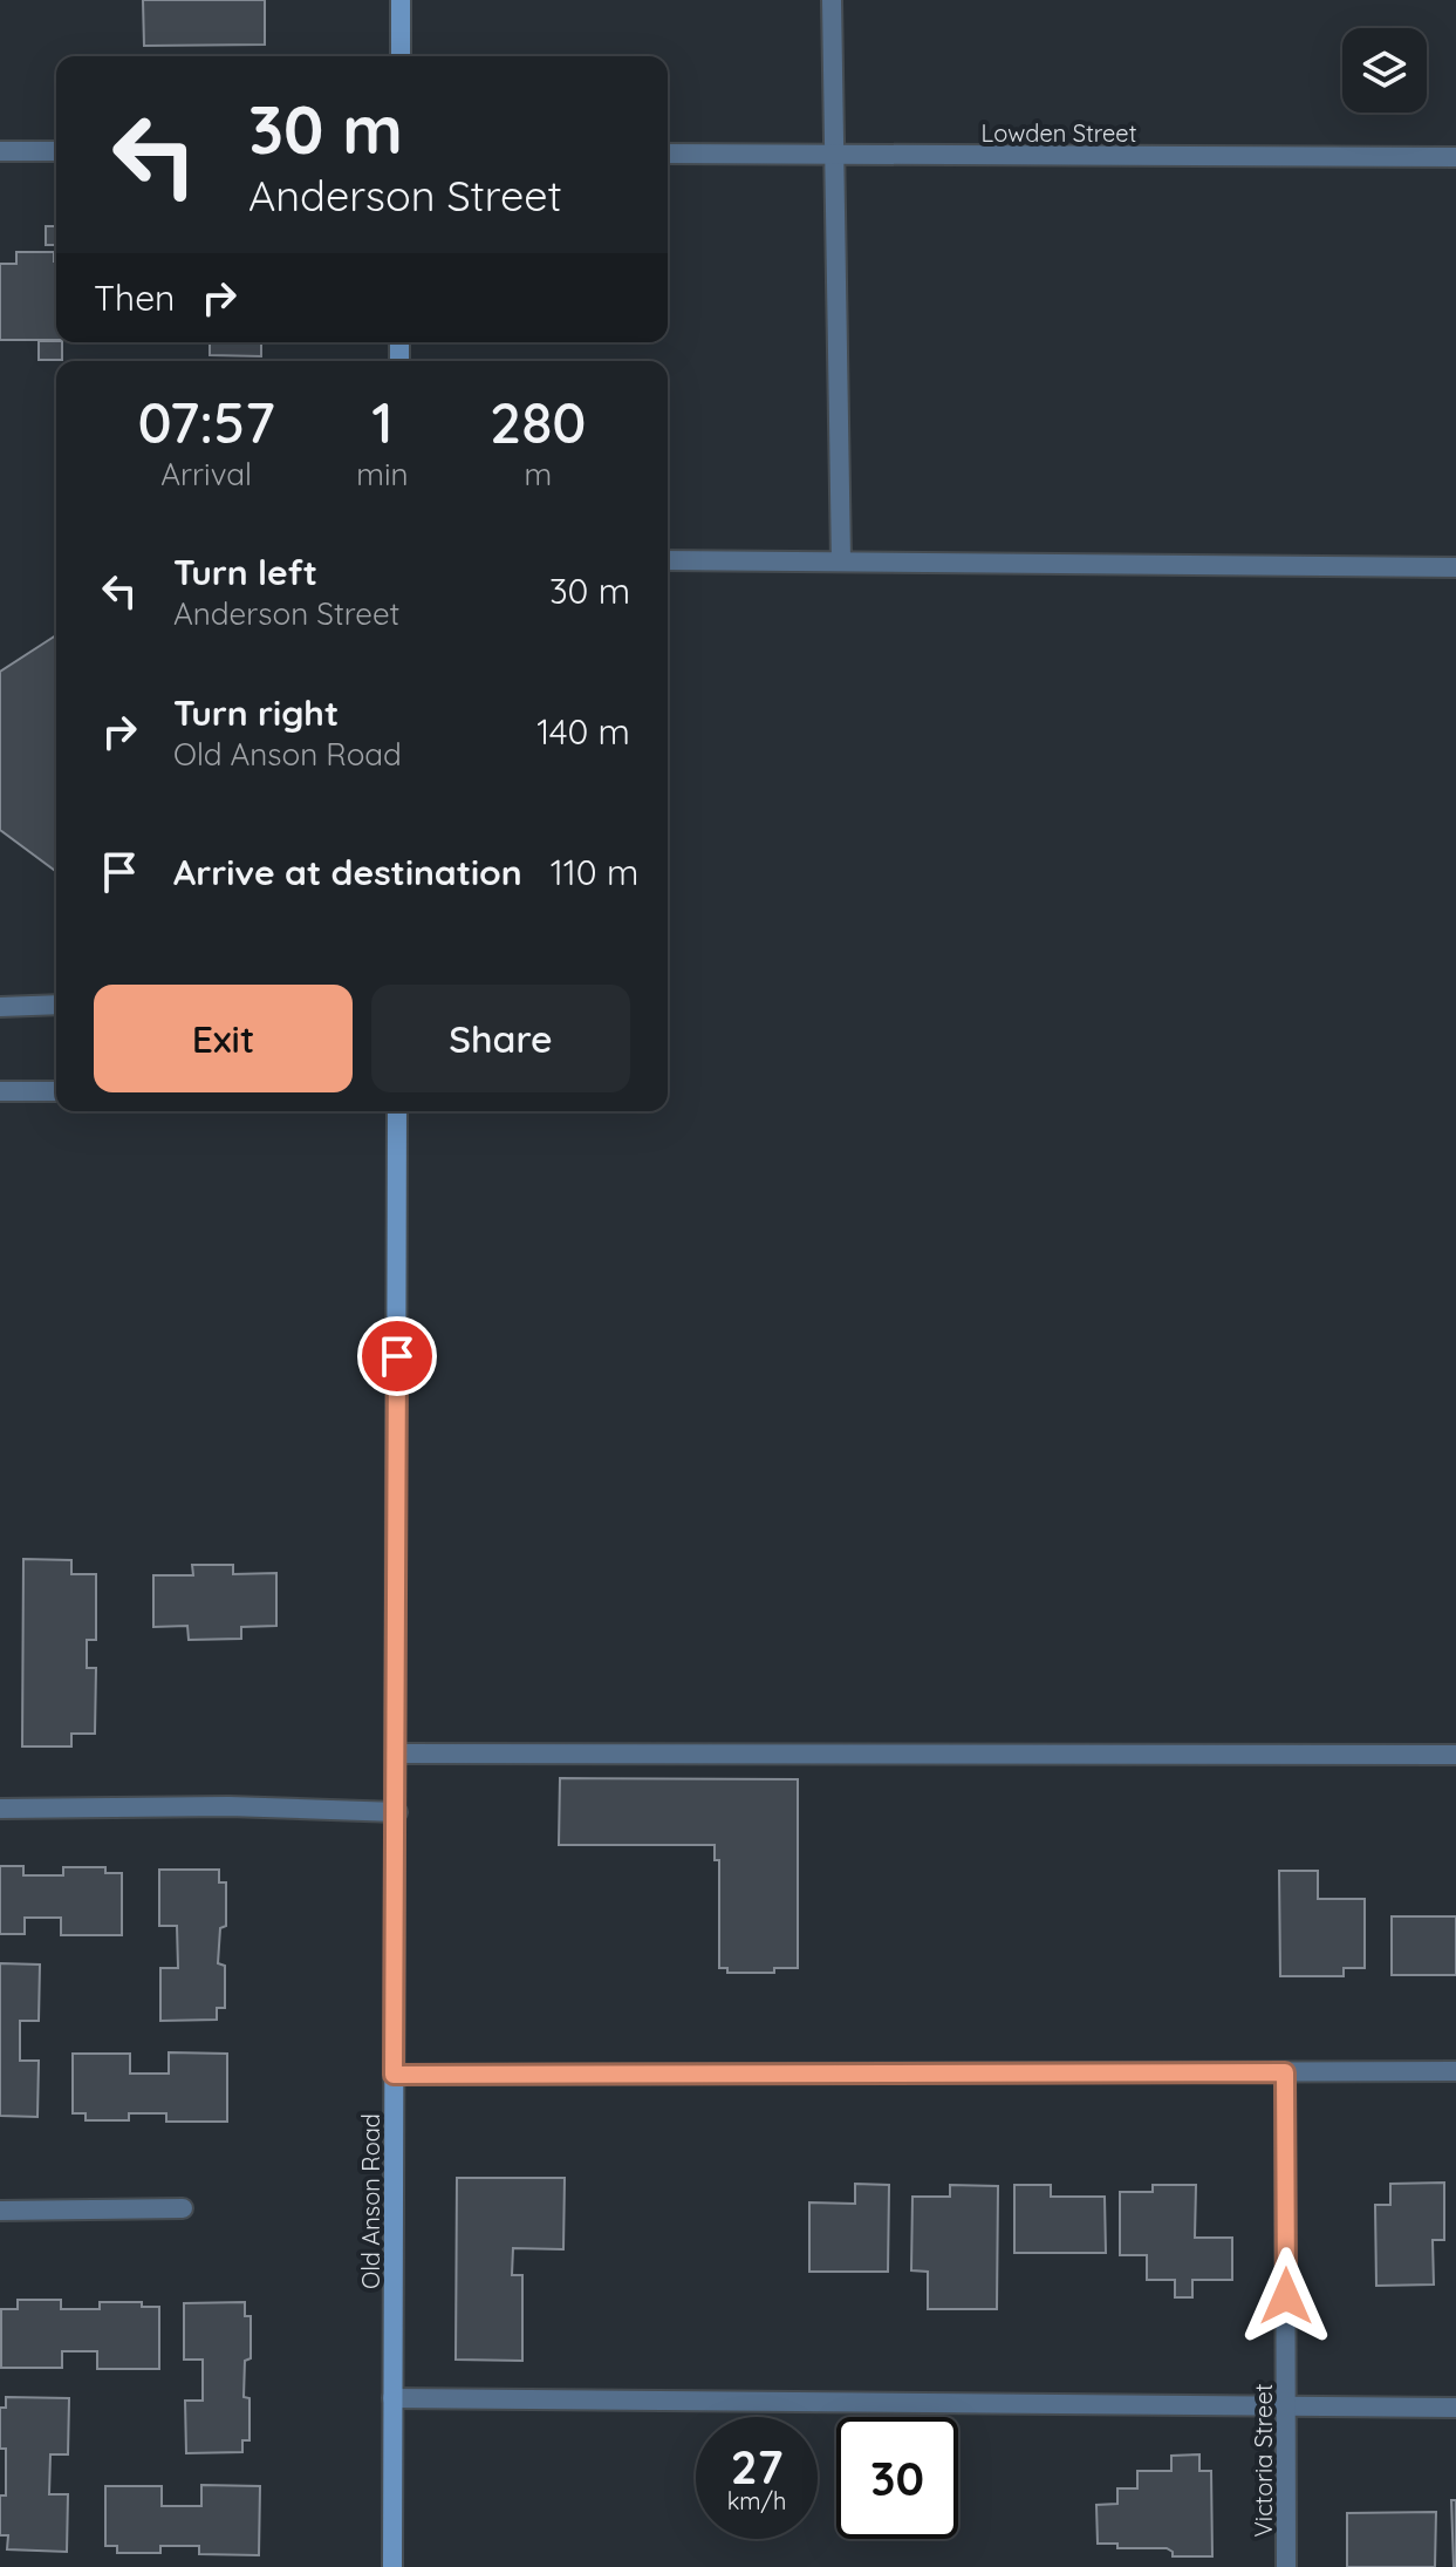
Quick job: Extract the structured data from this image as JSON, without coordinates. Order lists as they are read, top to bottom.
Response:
{
  "streets": {
    "main road": ["Old Anson Road"],
    "street": ["Lowden Street", "Victoria Street"]
  },
  "page": {
    "turn": ["30 m", "Anderson Street"],
    "then": "Then",
    "eta": [
      "07:57",
      "Arrival",
      "1",
      "min",
      "280",
      "m"
    ],
    "list": [
      {
        "name": "Turn left",
        "note": "Anderson Street",
        "value": "30 m"
      },
      {
        "name": "Turn right",
        "note": "Old Anson Road",
        "value": "140 m"
      },
      {
        "name": "Arrive at destination",
        "value": "110 m"
      }
    ],
    "buttons": ["Exit", "Share"],
    "speed": "27 km/h",
    "limit": "30"
  }
}
